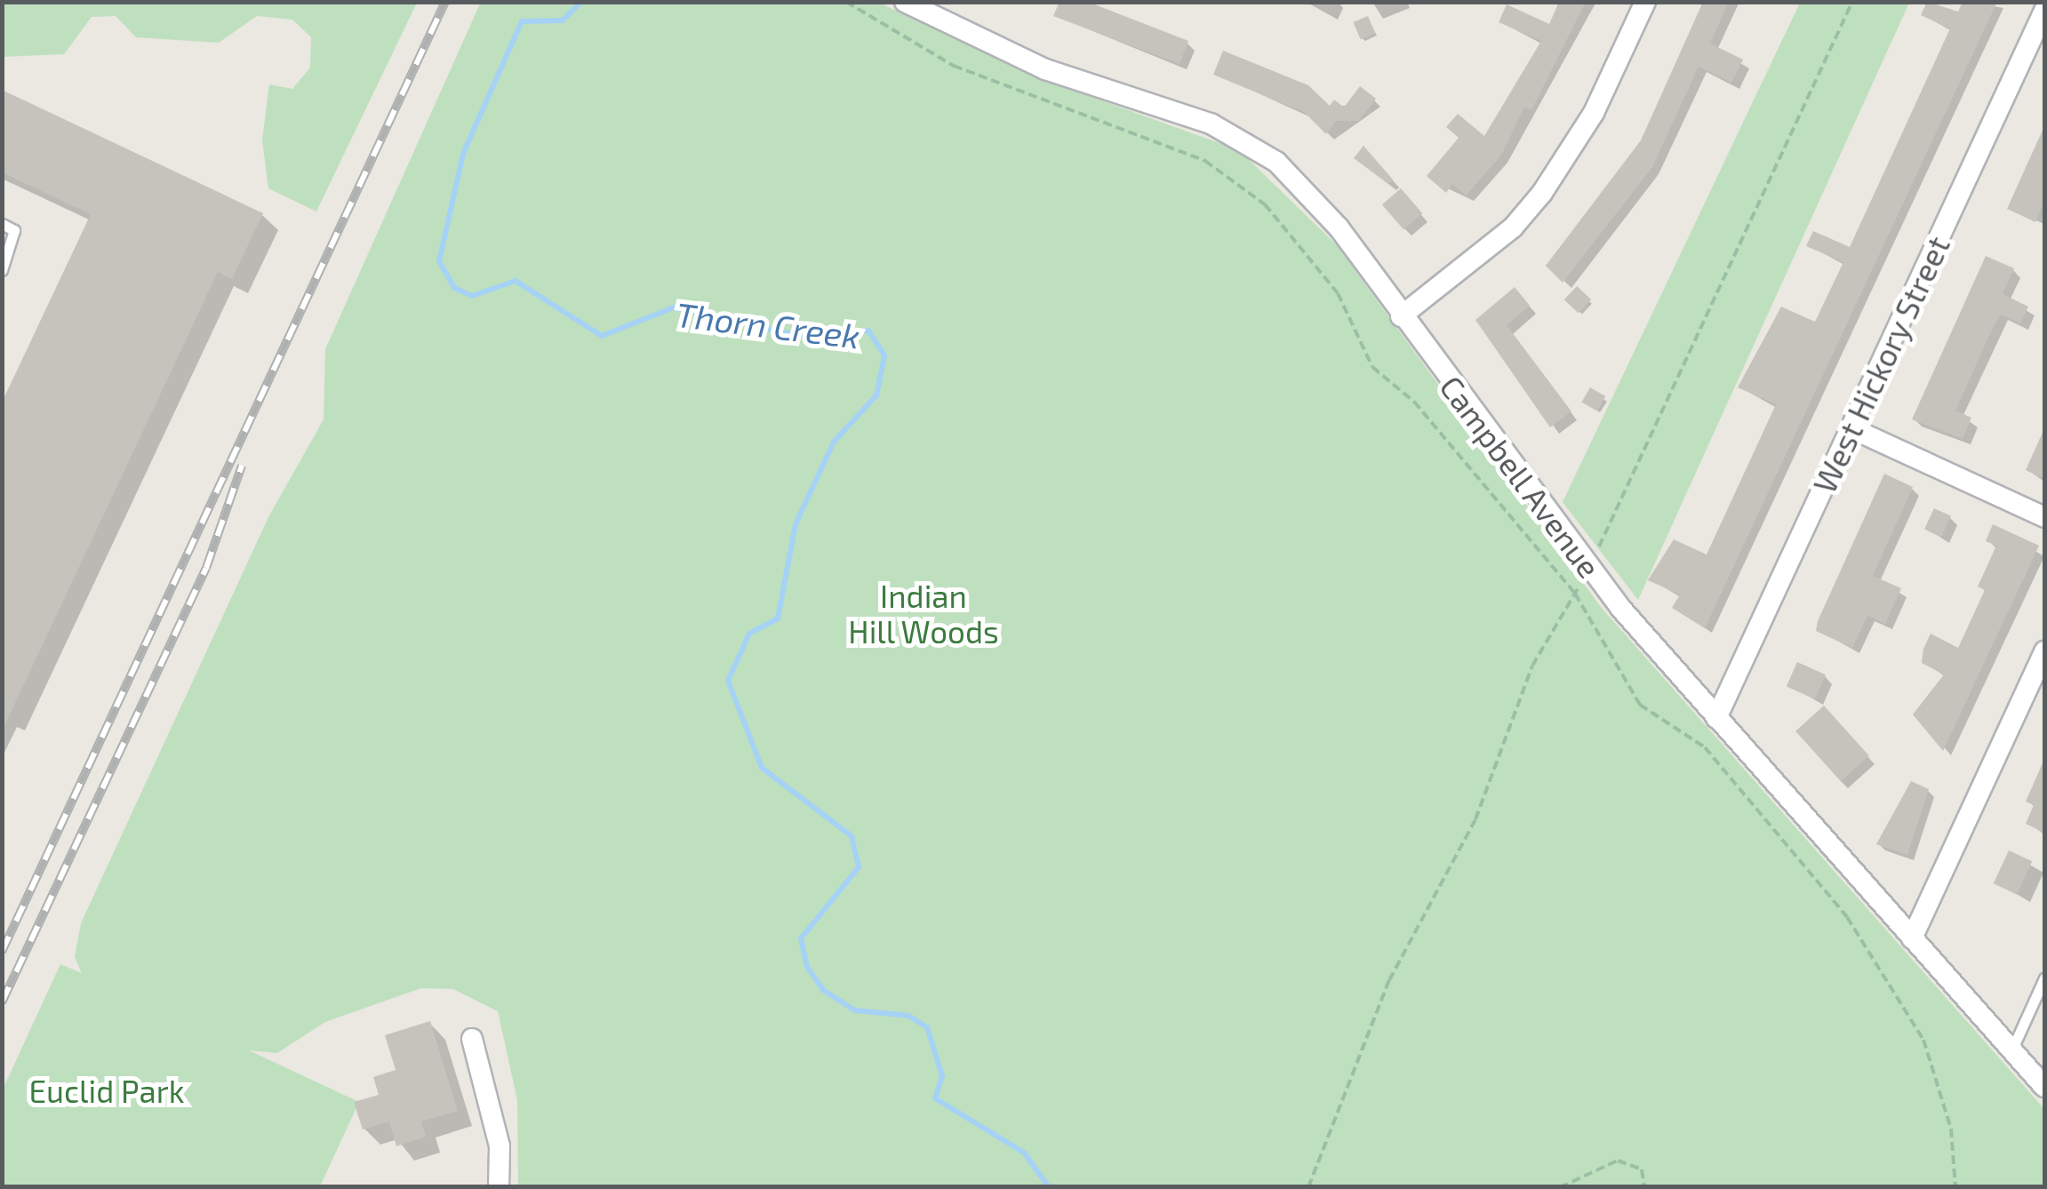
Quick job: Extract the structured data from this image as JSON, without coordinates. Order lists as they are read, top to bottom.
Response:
{
  "streets": {
    "street": ["West Hickory Street", "Campbell Avenue"]
  },
  "crossings": [
    ["West Hickory Street", "Campbell Avenue"]
  ],
  "water": ["Thorn Creek"],
  "parks": ["Indian Hill Woods", "Euclid Park"]
}
